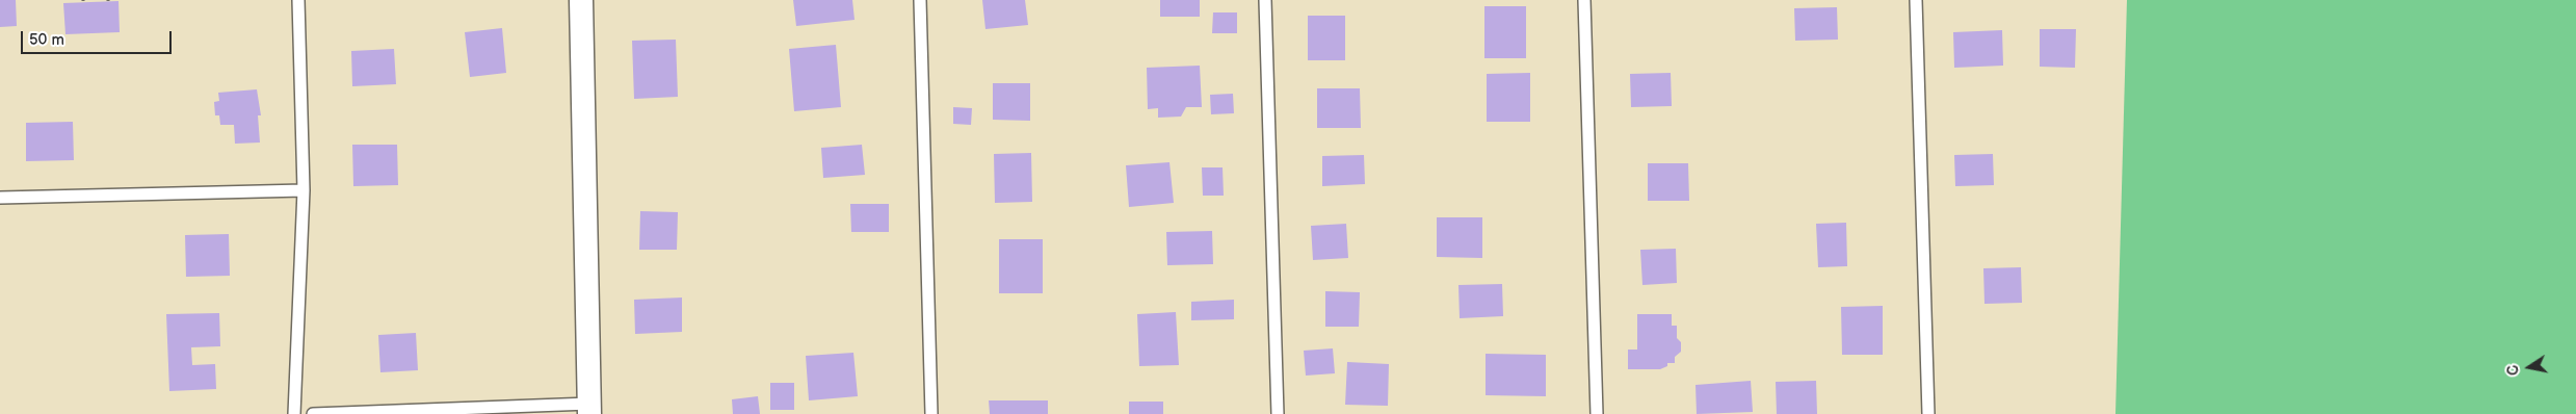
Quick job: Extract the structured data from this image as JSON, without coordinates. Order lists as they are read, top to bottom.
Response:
{
  "scale_bar": "50 m",
  "north": "left"
}
